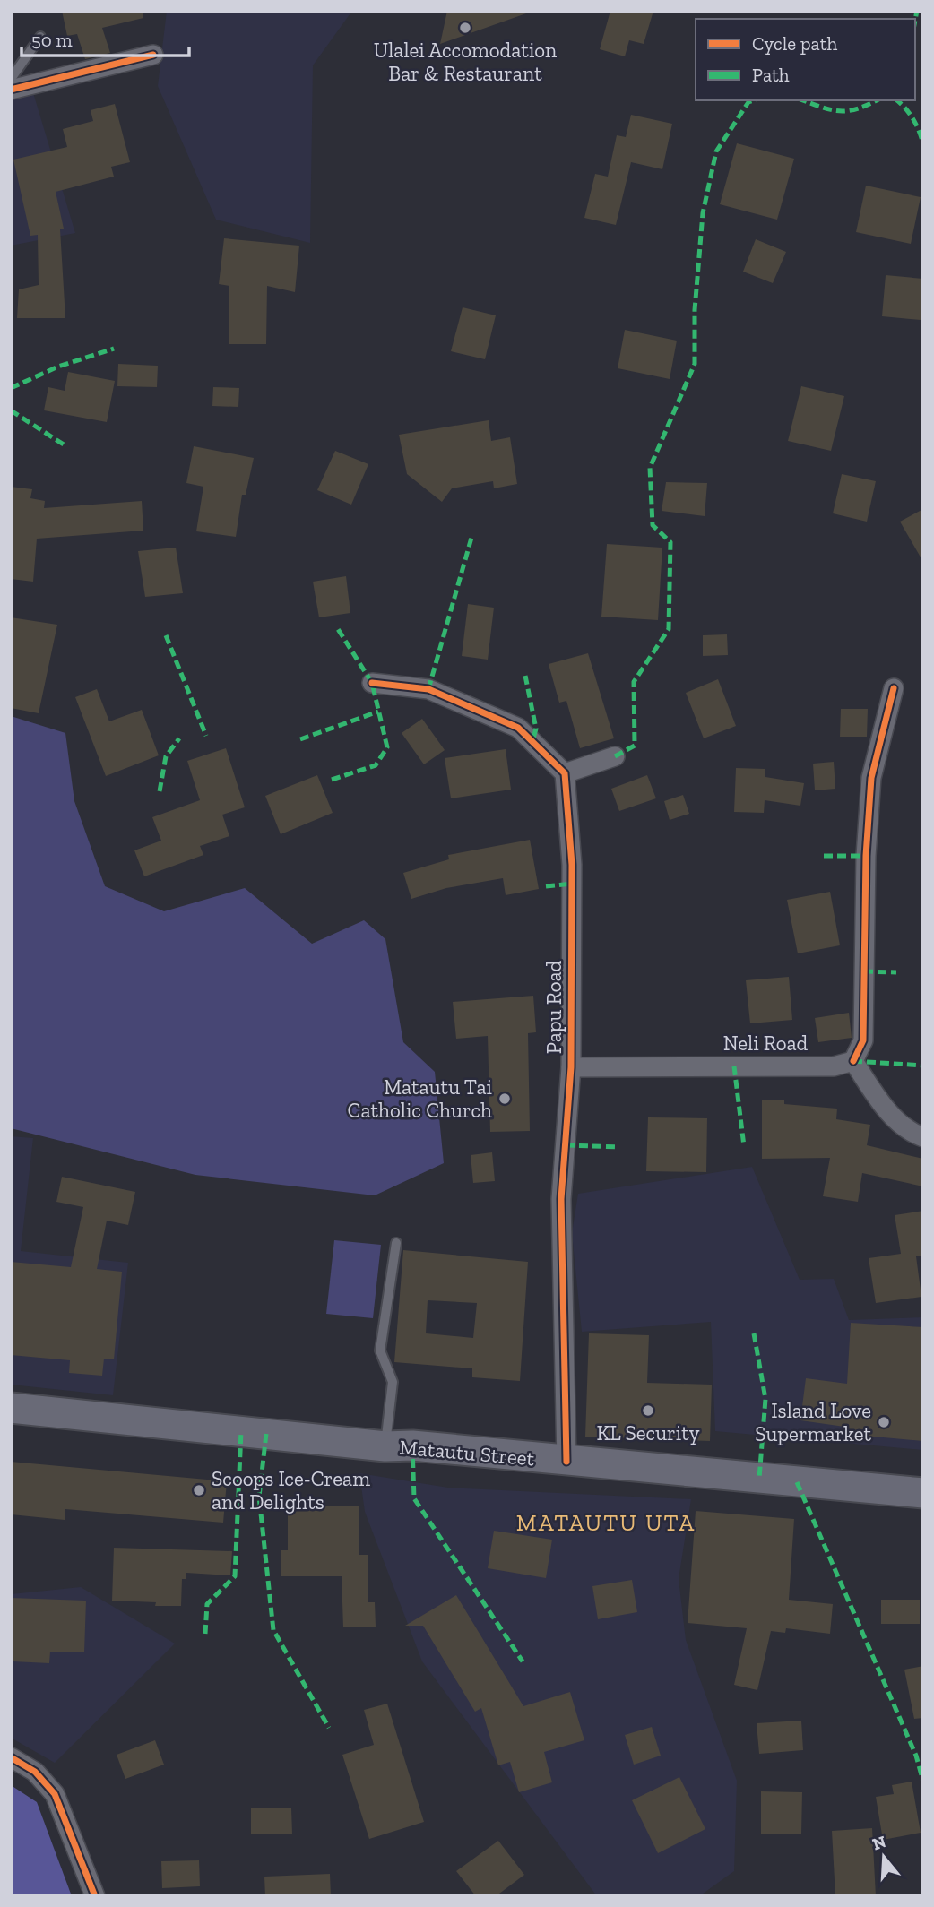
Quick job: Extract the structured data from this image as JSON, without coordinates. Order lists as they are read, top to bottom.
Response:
{
  "streets": {
    "main road": ["Matautu Street"],
    "street": ["Papu Road", "Neli Road"]
  },
  "crossings": [
    ["Papu Road", "Neli Road"],
    ["Papu Road", "Matautu Street"]
  ],
  "districts": ["MATAUTU UTA"],
  "places": [
    "Ulalei Accomodation Bar & Restaurant",
    "Matautu Tai Catholic Church",
    "KL Security",
    "Island Love Supermarket",
    "Scoops Ice-Cream and Delights"
  ],
  "legend": ["Cycle path", "Path"],
  "scale_bar": "50 m",
  "north": "top"
}
